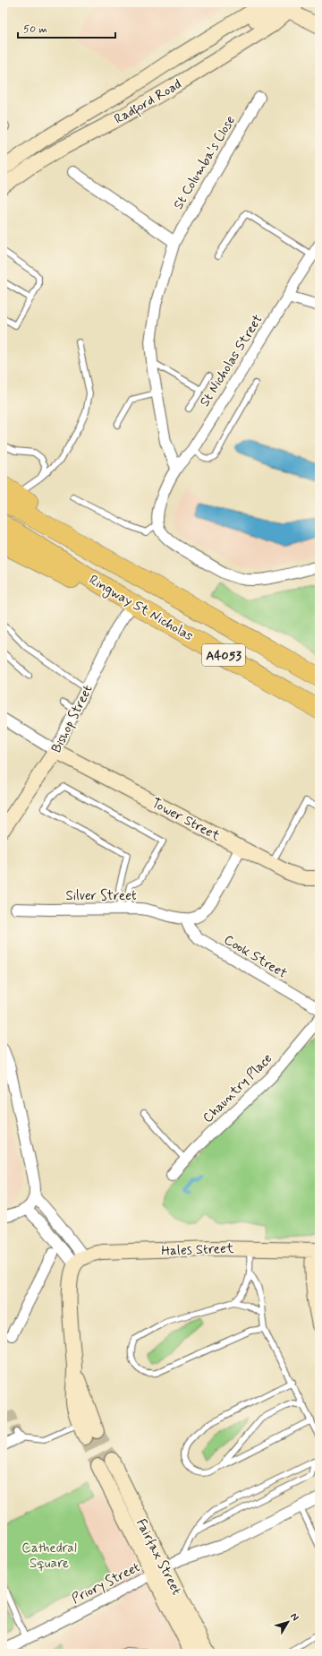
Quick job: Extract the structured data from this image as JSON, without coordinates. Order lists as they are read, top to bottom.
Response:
{
  "streets": {
    "highway": ["Ringway St Nicholas", "A4053"],
    "street": [
      "Radford Road",
      "St Columba's Close",
      "St Nicholas Street",
      "Bishop Street",
      "Tower Street",
      "Silver Street",
      "Cook Street",
      "Chauntry Place",
      "Hales Street",
      "Fairfax Street",
      "Priory Street"
    ]
  },
  "crossings": [
    ["St Columba's Close", "St Nicholas Street"],
    ["Ringway St Nicholas", "Bishop Street"],
    ["Bishop Street", "Tower Street"],
    ["Silver Street", "Cook Street"],
    ["Fairfax Street", "Priory Street"]
  ],
  "parks": ["Cathedral Square"],
  "scale_bar": "50 m",
  "north": "top right"
}
